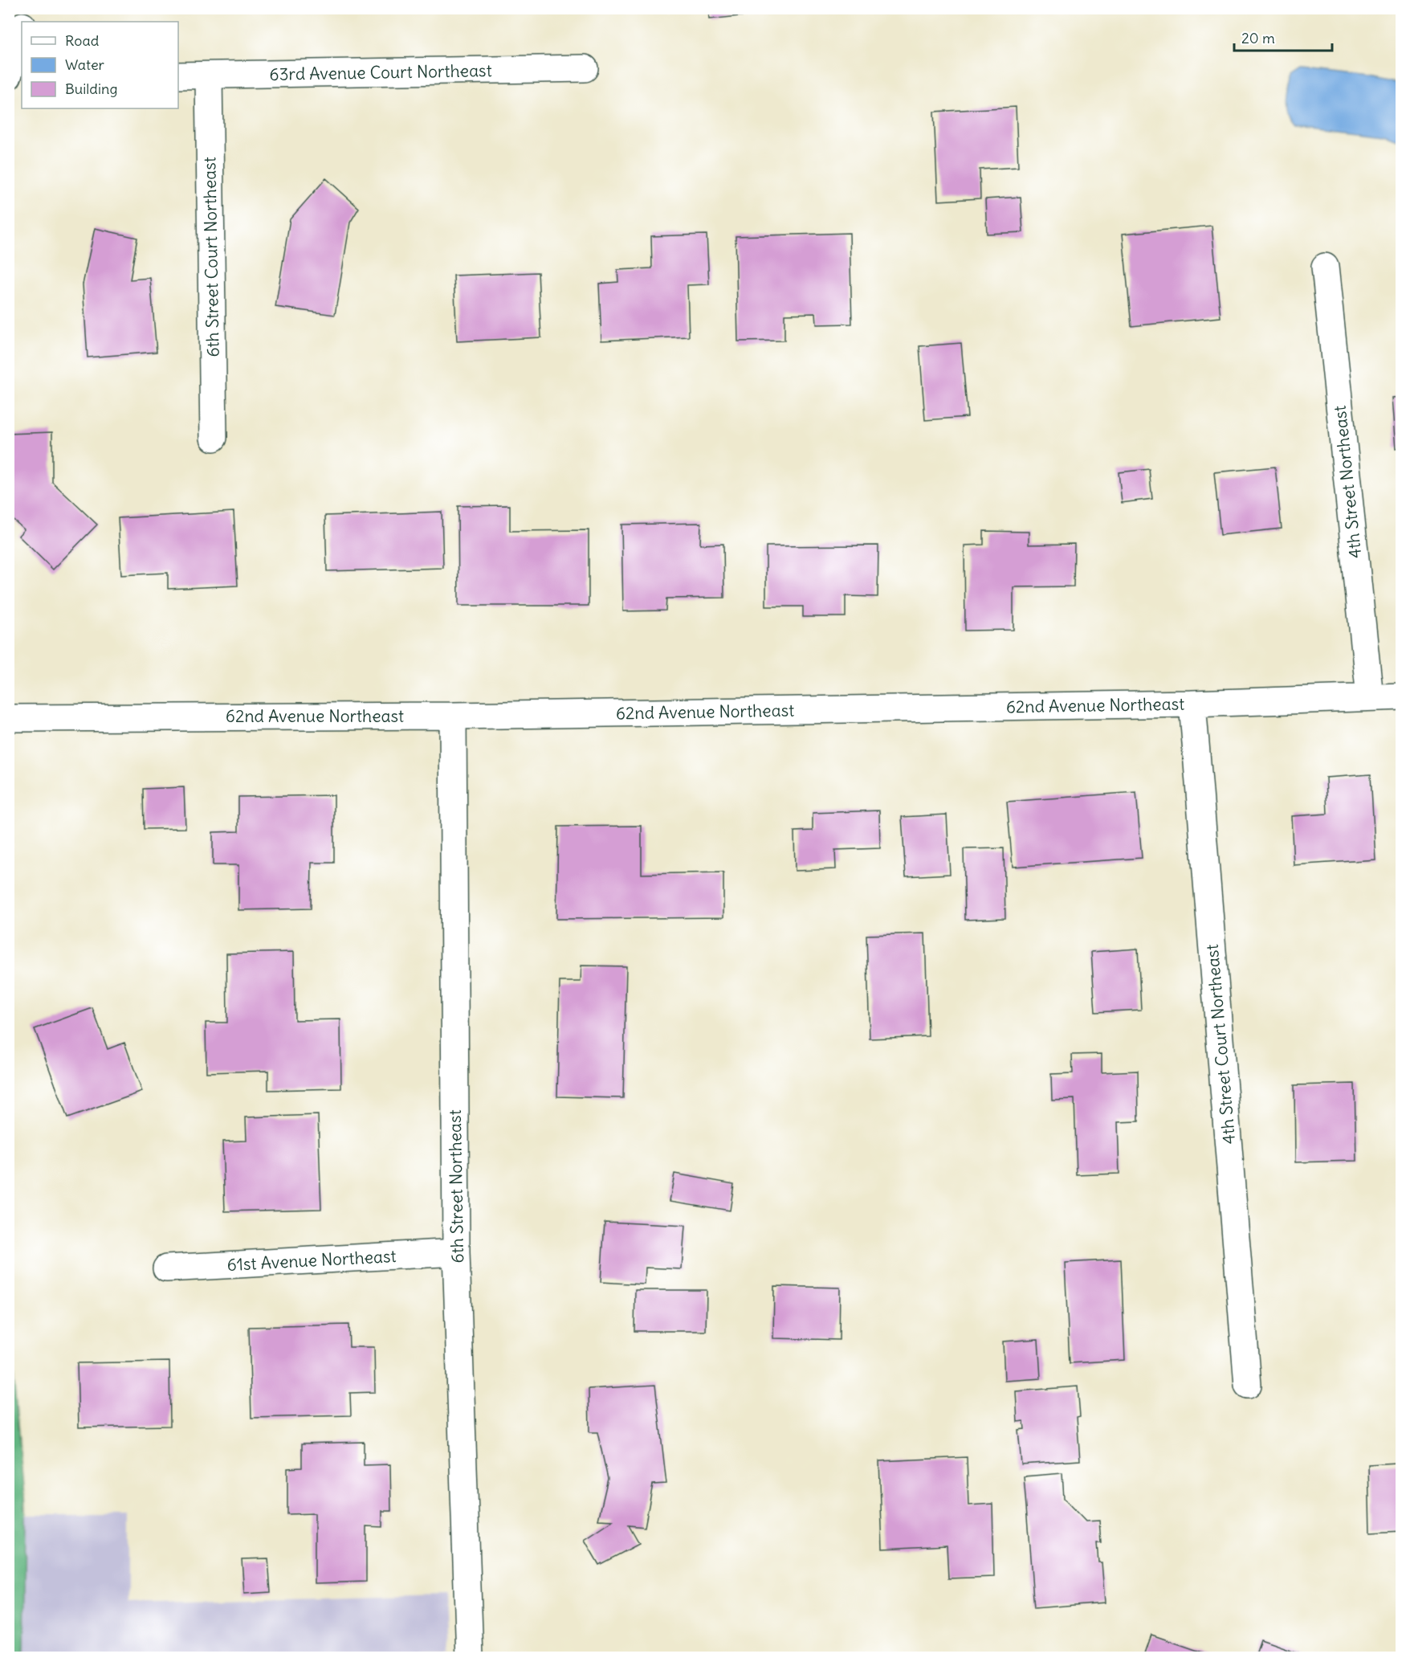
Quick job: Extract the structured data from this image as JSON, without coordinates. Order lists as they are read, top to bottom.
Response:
{
  "streets": {
    "street": [
      "63rd Avenue Court Northeast",
      "6th Street Court Northeast",
      "4th Street Northeast",
      "62nd Avenue Northeast",
      "4th Street Court Northeast",
      "6th Street Northeast",
      "61st Avenue Northeast"
    ]
  },
  "crossings": [
    ["63rd Avenue Court Northeast", "6th Street Court Northeast"],
    ["4th Street Northeast", "62nd Avenue Northeast"],
    ["62nd Avenue Northeast", "4th Street Court Northeast"],
    ["62nd Avenue Northeast", "6th Street Northeast"],
    ["6th Street Northeast", "61st Avenue Northeast"]
  ],
  "legend": ["Road", "Water", "Building"],
  "scale_bar": "20 m"
}
